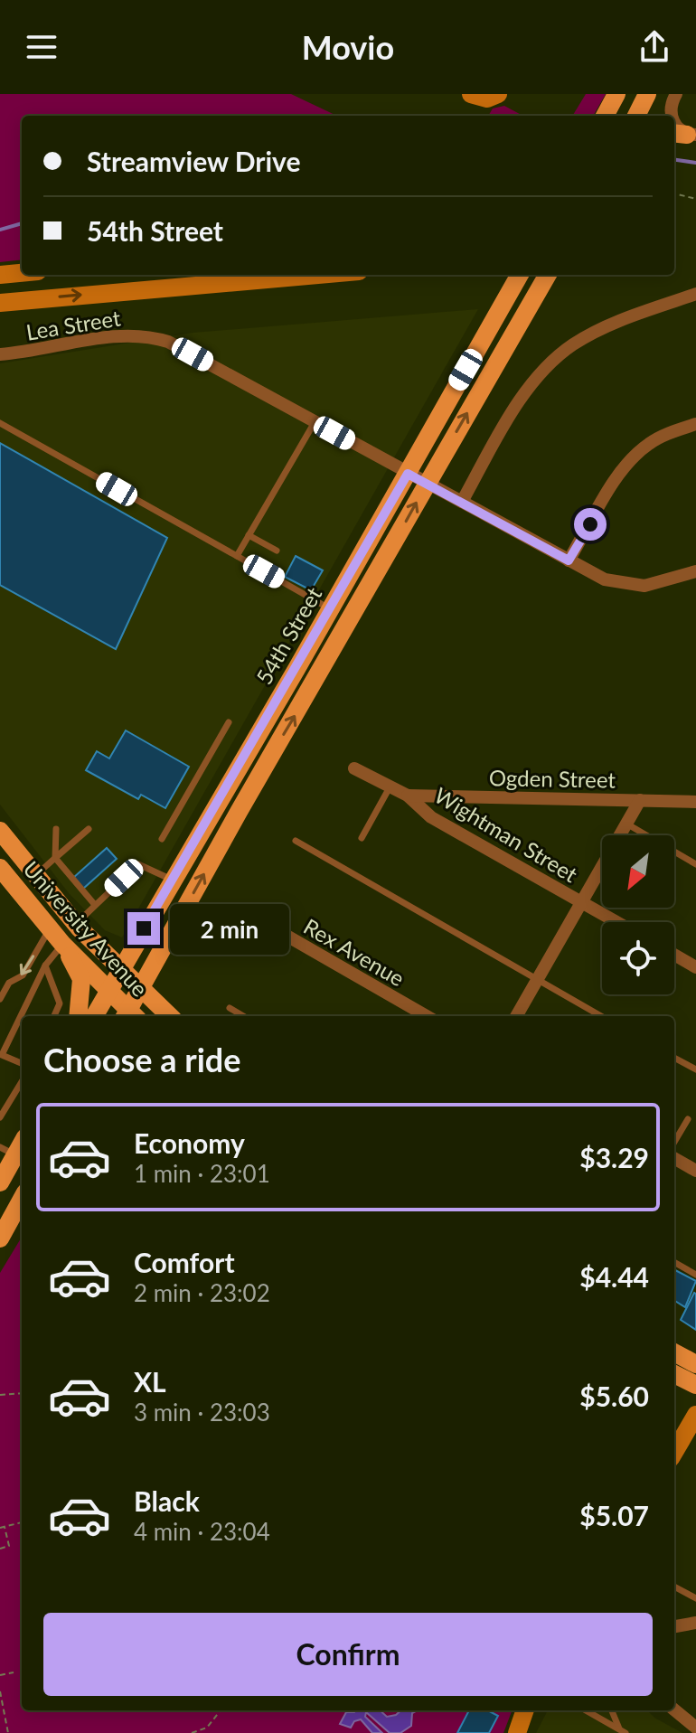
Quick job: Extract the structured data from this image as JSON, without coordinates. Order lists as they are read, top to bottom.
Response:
{
  "streets": {
    "main road": ["54th Street", "University Avenue"],
    "street": [
      "Lea Street",
      "Ogden Street",
      "Wightman Street",
      "Rex Avenue"
    ]
  },
  "crossings": [
    ["Lea Street", "54th Street"],
    ["54th Street", "University Avenue"],
    ["Ogden Street", "Wightman Street"]
  ],
  "north": "bottom left",
  "page": {
    "header": "Movio",
    "banner": ["Streamview Drive", "54th Street"],
    "bubble": "2 min",
    "heading": "Choose a ride",
    "list": [
      {
        "name": "Economy",
        "note": "1 min · 23:01",
        "value": "$3.29"
      },
      {
        "name": "Comfort",
        "note": "2 min · 23:02",
        "value": "$4.44"
      },
      {
        "name": "XL",
        "note": "3 min · 23:03",
        "value": "$5.60"
      },
      {
        "name": "Black",
        "note": "4 min · 23:04",
        "value": "$5.07"
      }
    ],
    "buttons": "Confirm"
  }
}
